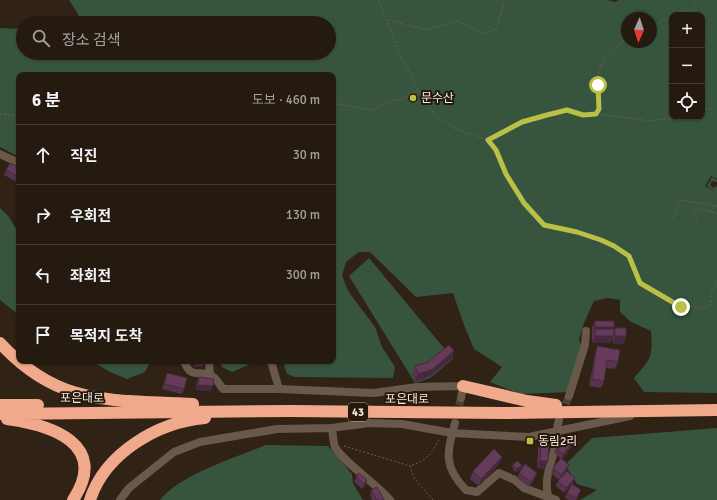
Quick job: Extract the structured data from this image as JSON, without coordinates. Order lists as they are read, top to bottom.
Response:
{
  "streets": {
    "highway": ["포은대로", "43"]
  },
  "places": {
    "other": ["문수산"],
    "transit": ["동림2리"]
  },
  "north": "bottom",
  "page": {
    "map_buttons": ["+", "−"],
    "search": "장소 검색",
    "heading": ["6 분", "도보 · 460 m"],
    "list": [
      ["직진", "30 m"],
      ["우회전", "130 m"],
      ["좌회전", "300 m"],
      "목적지 도착"
    ]
  }
}
